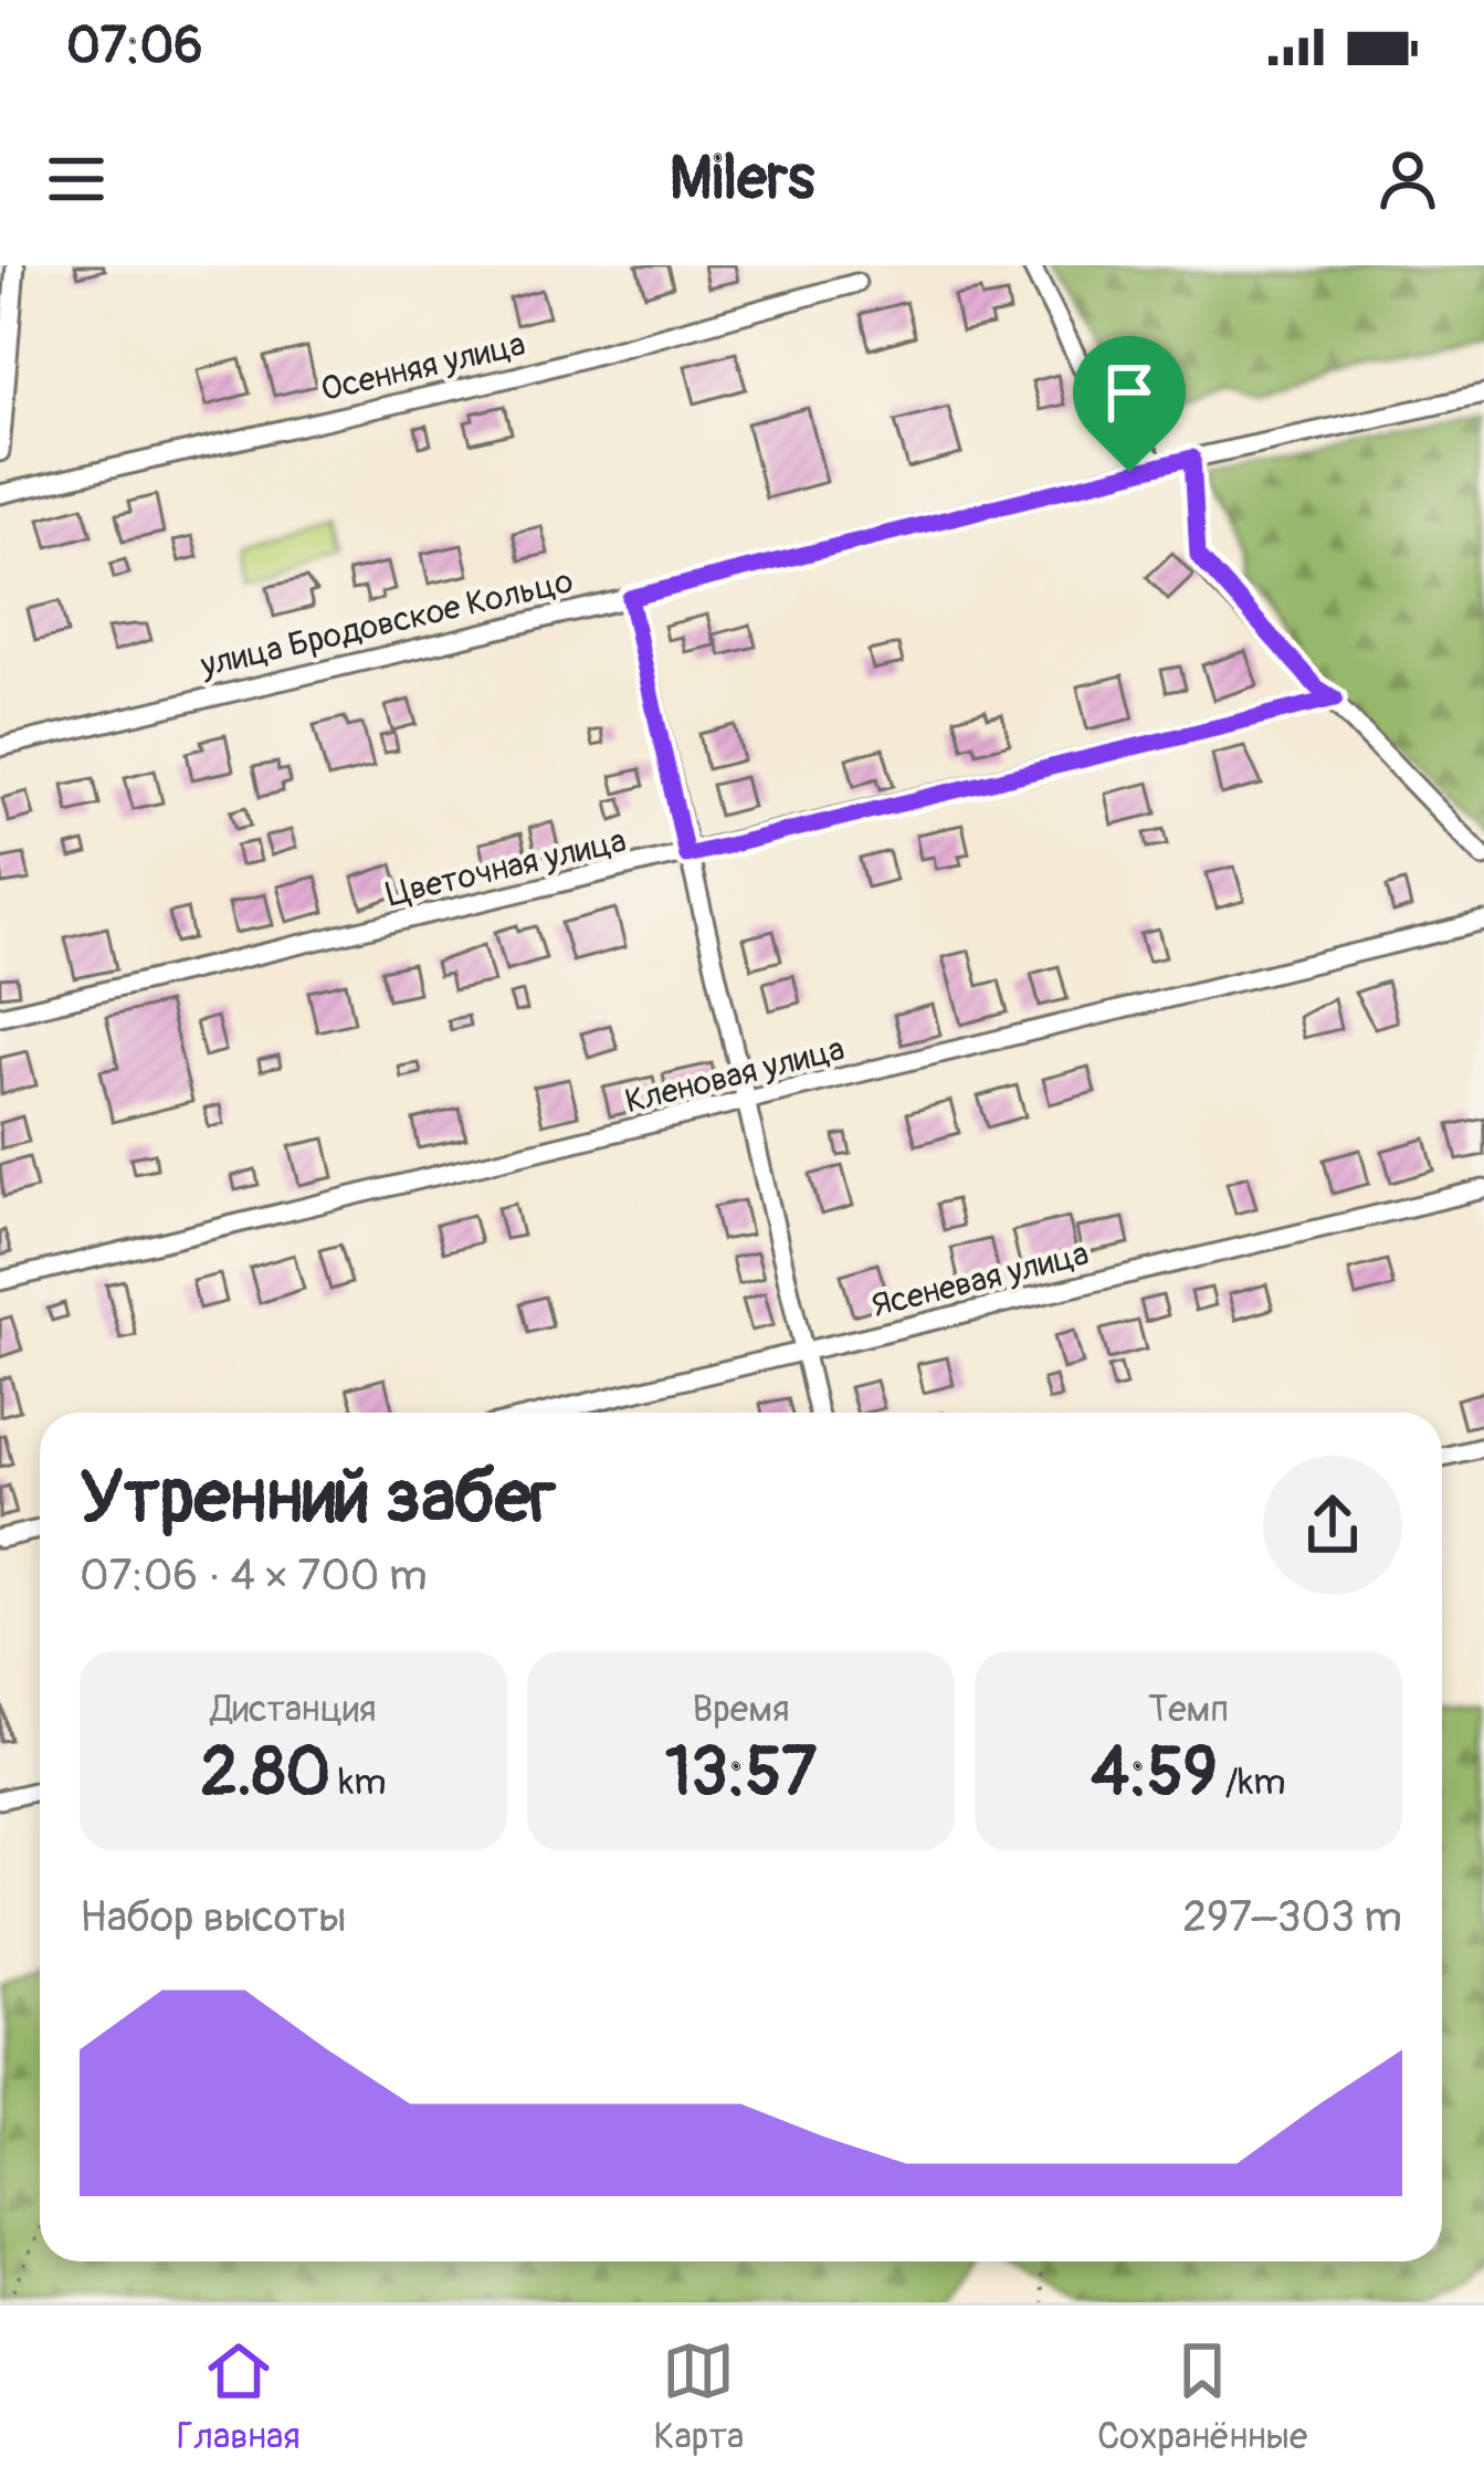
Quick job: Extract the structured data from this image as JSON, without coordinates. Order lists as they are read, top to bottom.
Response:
{
  "streets": {
    "street": [
      "Осенняя улица",
      "улица Бродовское Кольцо",
      "Цветочная улица",
      "Кленовая улица",
      "Ясеневая улица"
    ]
  },
  "page": {
    "status": "07:06",
    "header": "Milers",
    "heading": ["Утренний забег", "07:06 · 4 × 700 m"],
    "stats": [
      ["Дистанция", "2.80 km"],
      ["Время", "13:57"],
      ["Темп", "4:59 /km"]
    ],
    "chart": ["Набор высоты", "297–303 m"],
    "tabs": ["Главная", "Карта", "Сохранённые"]
  }
}
